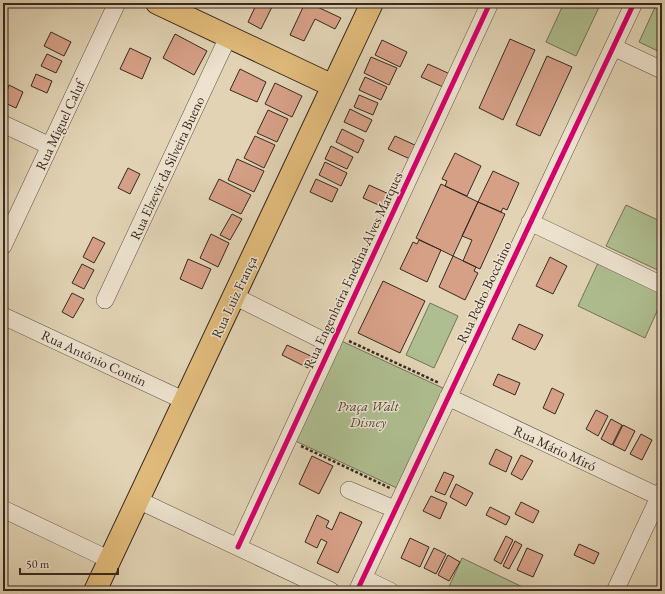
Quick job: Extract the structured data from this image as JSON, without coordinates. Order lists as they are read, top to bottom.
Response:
{
  "streets": {
    "main road": ["Rua Luiz França"],
    "street": [
      "Rua Miguel Caluf",
      "Rua Elzevir da Silveira Bueno",
      "Rua Engenheira Enedina Alves Marques",
      "Rua Pedro Bocchino",
      "Rua Antônio Contin",
      "Rua Mário Miró"
    ]
  },
  "crossings": [
    ["Rua Pedro Bocchino", "Rua Mário Miró"],
    ["Rua Luiz França", "Rua Antônio Contin"]
  ],
  "parks": ["Praça Walt Disney"],
  "scale_bar": "50 m"
}
